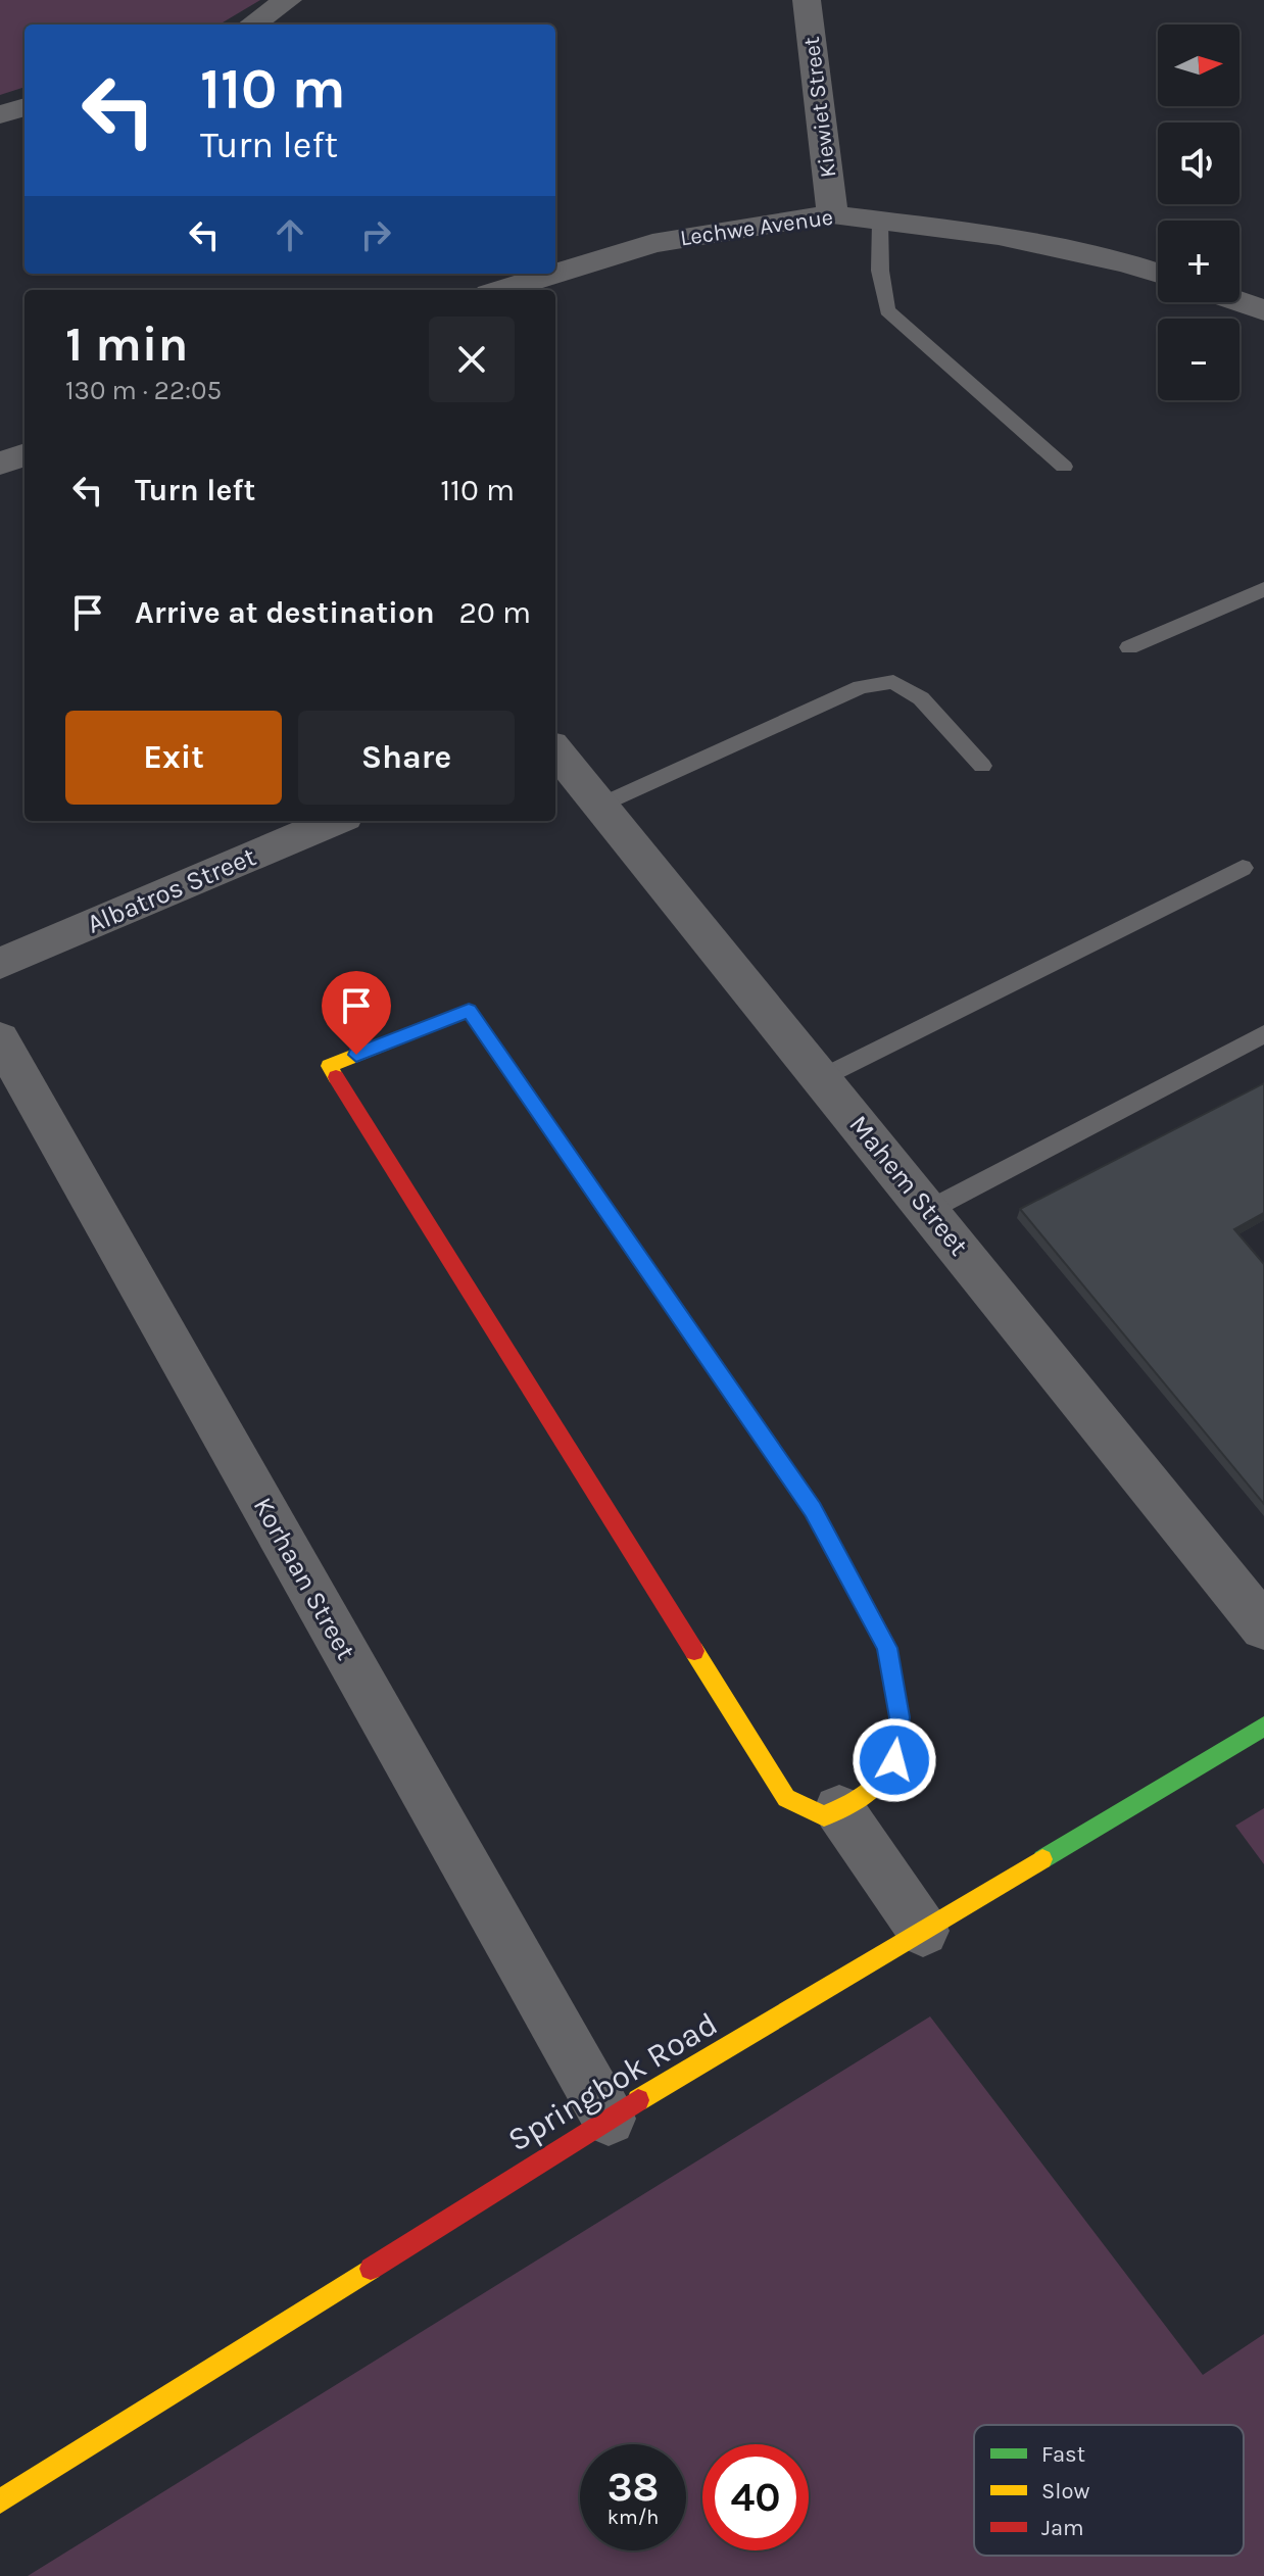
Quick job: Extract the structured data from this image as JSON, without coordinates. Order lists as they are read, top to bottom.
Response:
{
  "streets": {
    "street": [
      "Kiewiet Street",
      "Lechwe Avenue",
      "Albatros Street",
      "Mahem Street",
      "Korhaan Street",
      "Springbok Road"
    ]
  },
  "crossings": [
    ["Kiewiet Street", "Lechwe Avenue"],
    ["Korhaan Street", "Springbok Road"]
  ],
  "legend": ["Fast", "Slow", "Jam"],
  "north": "right",
  "page": {
    "map_buttons": ["+", "−"],
    "turn": ["110 m", "Turn left"],
    "heading": ["1 min", "130 m · 22:05"],
    "list": [
      {
        "name": "Turn left",
        "value": "110 m"
      },
      {
        "name": "Arrive at destination",
        "value": "20 m"
      }
    ],
    "buttons": ["Exit", "Share"],
    "speed": "38 km/h",
    "limit": "40"
  }
}
